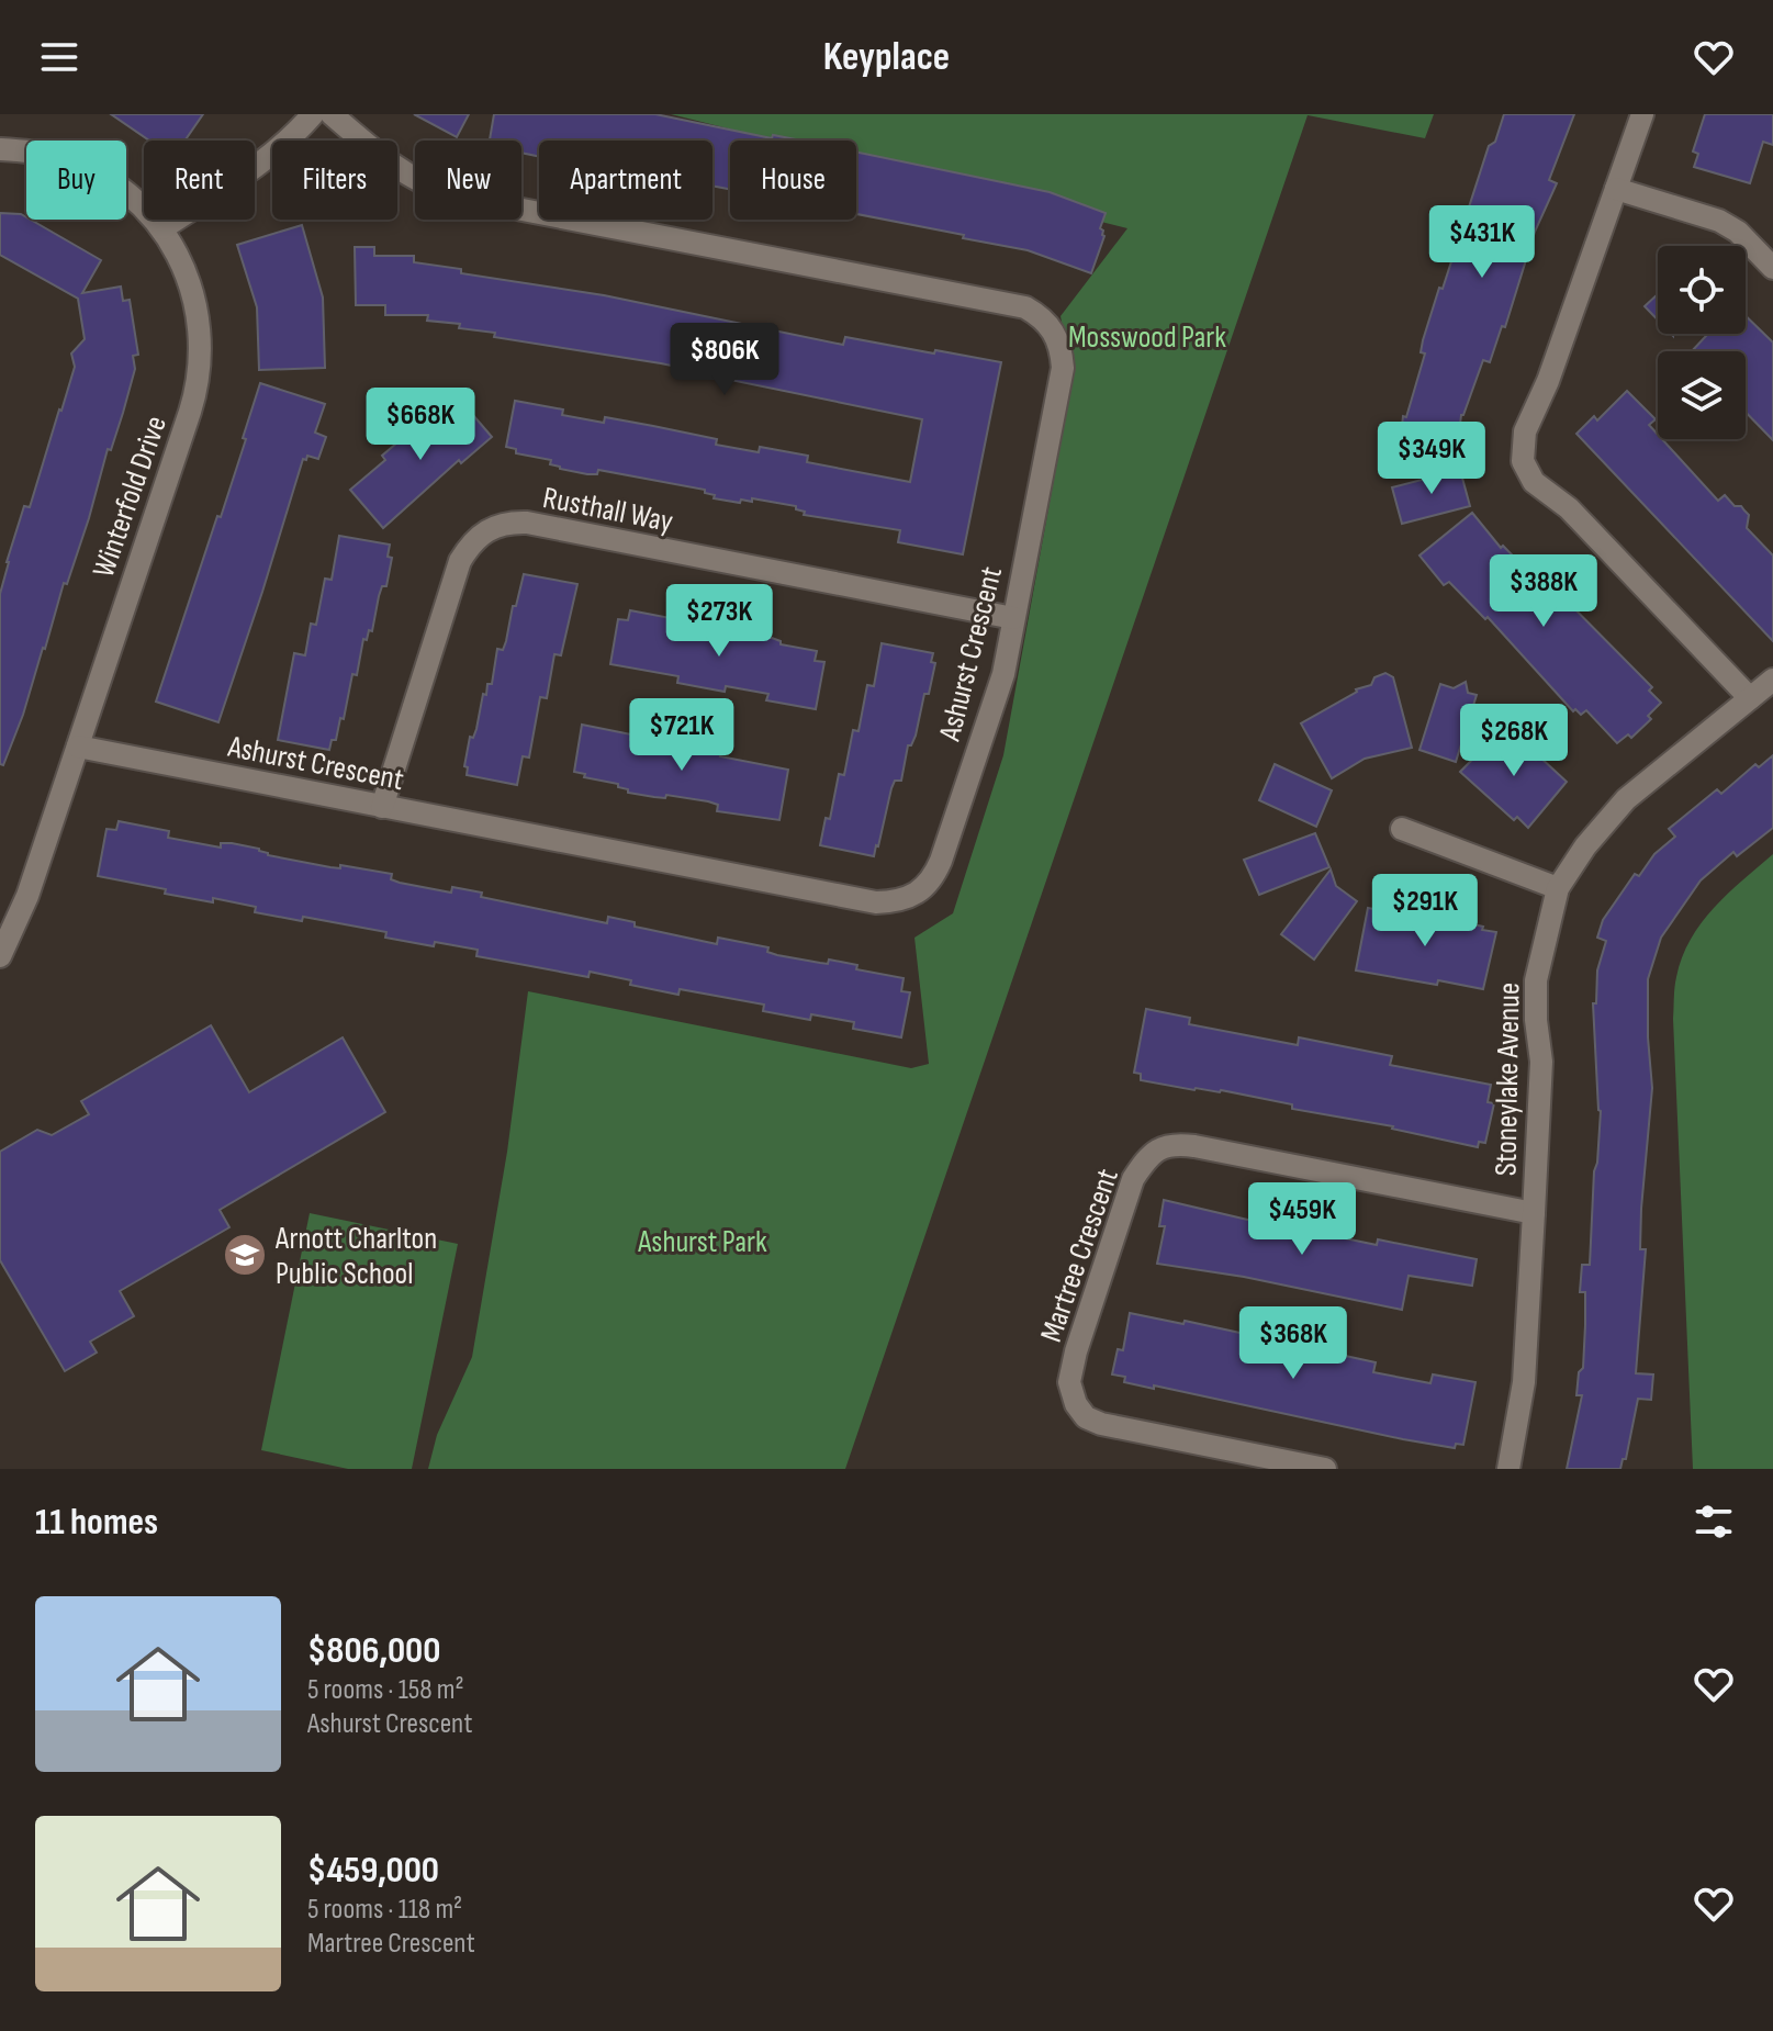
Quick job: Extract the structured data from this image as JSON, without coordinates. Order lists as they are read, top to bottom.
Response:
{
  "streets": {
    "street": [
      "Winterfold Drive",
      "Rusthall Way",
      "Ashurst Crescent",
      "Stoneylake Avenue",
      "Martree Crescent"
    ]
  },
  "crossings": [
    ["Winterfold Drive", "Ashurst Crescent"],
    ["Rusthall Way", "Ashurst Crescent"],
    ["Stoneylake Avenue", "Martree Crescent"]
  ],
  "parks": ["Mosswood Park", "Ashurst Park"],
  "places": {
    "school or university": ["Arnott Charlton Public School"]
  },
  "page": {
    "header": "Keyplace",
    "chip": [
      "Buy",
      "Rent",
      "Filters",
      "New",
      "Apartment",
      "House"
    ],
    "price": [
      "$431K",
      "$806K",
      "$668K",
      "$349K",
      "$388K",
      "$273K",
      "$721K",
      "$268K",
      "$291K",
      "$459K",
      "$368K"
    ],
    "heading": "11 homes",
    "list": [
      {
        "name": "$806,000",
        "note": "5 rooms · 158 m² · Ashurst Crescent"
      },
      {
        "name": "$459,000",
        "note": "5 rooms · 118 m² · Martree Crescent"
      }
    ]
  }
}
